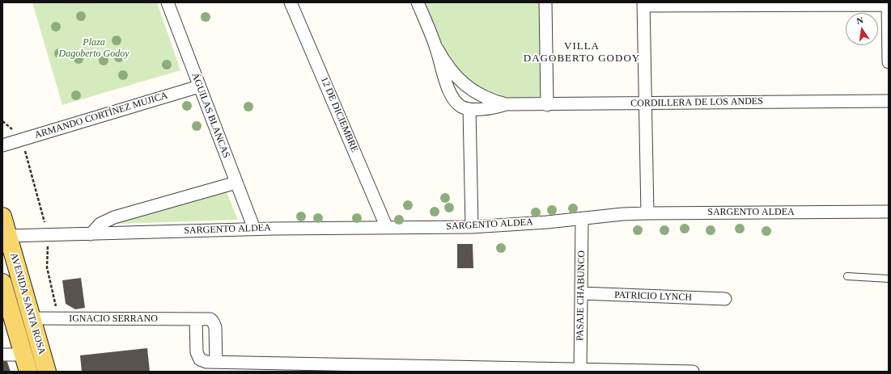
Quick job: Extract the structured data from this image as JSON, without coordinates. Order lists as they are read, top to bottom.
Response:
{
  "streets": {
    "main road": ["AVENIDA SANTA ROSA"],
    "street": [
      "CORDILLERA DE LOS ANDES",
      "12 DE DICIEMBRE",
      "ARMANDO CORTÍNEZ MUJICA",
      "ÁGUILAS BLANCAS",
      "SARGENTO ALDEA",
      "PASAJE CHABUNCO",
      "PATRICIO LYNCH",
      "IGNACIO SERRANO"
    ]
  },
  "crossings": [
    ["12 DE DICIEMBRE", "SARGENTO ALDEA"],
    ["ARMANDO CORTÍNEZ MUJICA", "ÁGUILAS BLANCAS"],
    ["ÁGUILAS BLANCAS", "SARGENTO ALDEA"],
    ["SARGENTO ALDEA", "PASAJE CHABUNCO"],
    ["SARGENTO ALDEA", "AVENIDA SANTA ROSA"],
    ["PASAJE CHABUNCO", "PATRICIO LYNCH"],
    ["AVENIDA SANTA ROSA", "IGNACIO SERRANO"]
  ],
  "districts": ["VILLA DAGOBERTO GODOY"],
  "parks": ["Plaza Dagoberto Godoy"],
  "north": "top"
}
